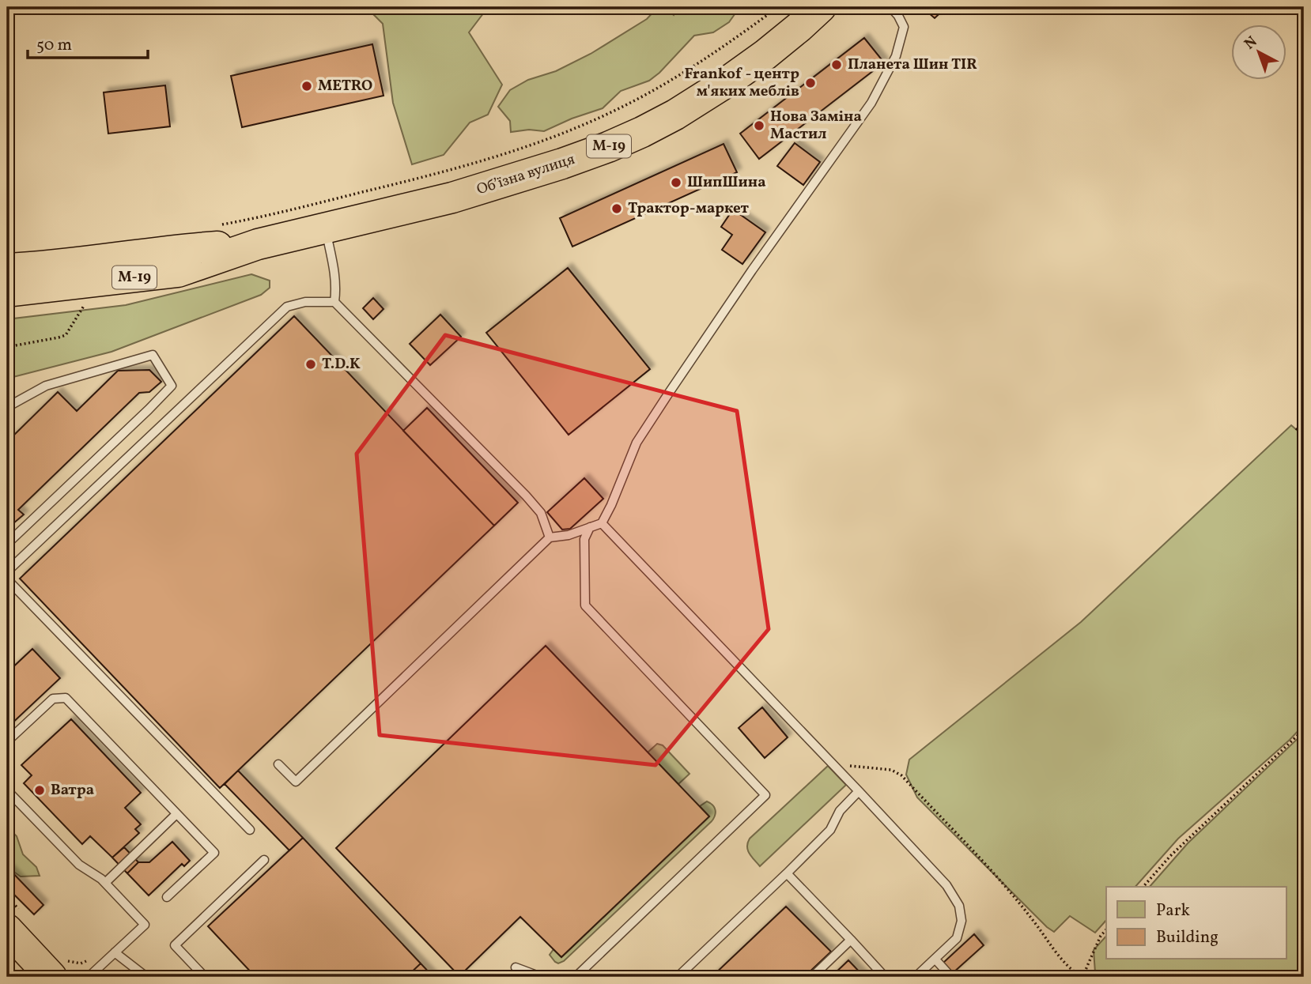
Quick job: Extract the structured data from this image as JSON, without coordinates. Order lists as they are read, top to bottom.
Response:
{
  "streets": {
    "highway": ["М-19", "Обʼїзна вулиця"]
  },
  "crossings": [
    ["М-19", "Обʼїзна вулиця"]
  ],
  "places": [
    "Планета Шин TIR",
    "Frankof - центр м'яких меблів",
    "METRO",
    "Нова Заміна Мастил",
    "ШипШина",
    "Трактор-маркет",
    "T.D.K",
    "Ватра"
  ],
  "legend": ["Park", "Building"],
  "scale_bar": "50 m",
  "north": "top left"
}
